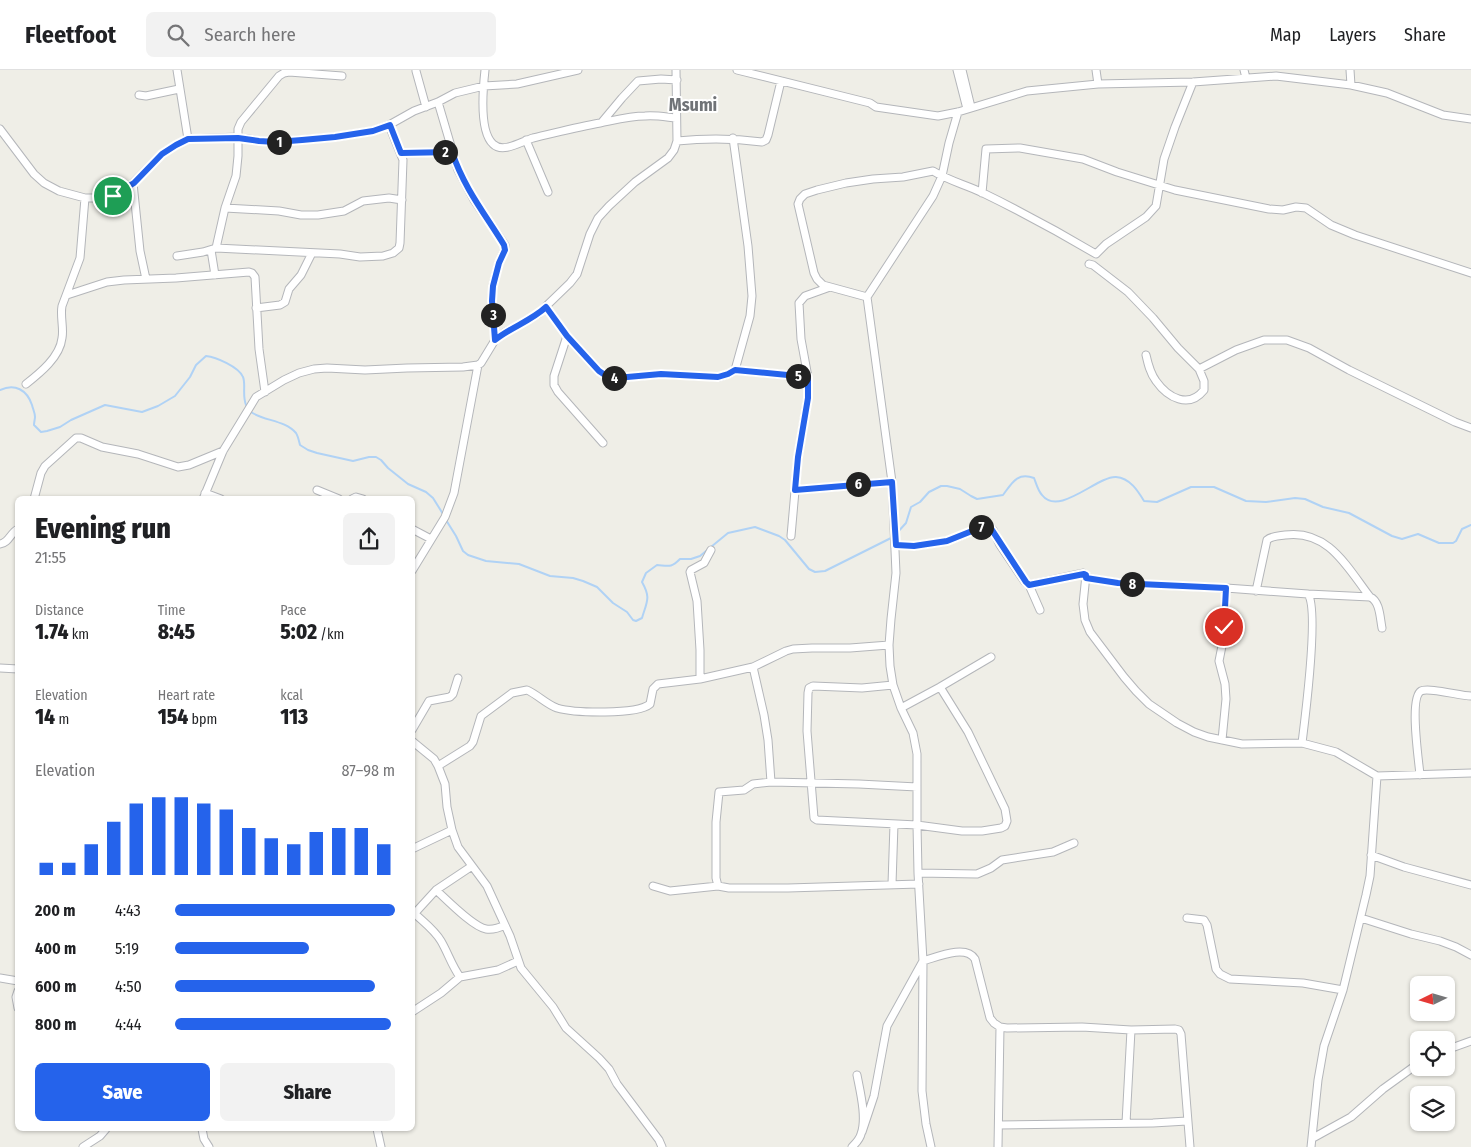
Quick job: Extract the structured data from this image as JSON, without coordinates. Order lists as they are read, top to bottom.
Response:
{
  "districts": ["Msumi"],
  "north": "left",
  "page": {
    "header": "Fleetfoot",
    "search": "Search here",
    "nav": ["Map", "Layers", "Share"],
    "pins": [
      "1",
      "2",
      "3",
      "5",
      "4",
      "6",
      "7",
      "8"
    ],
    "heading": ["Evening run", "21:55"],
    "stats": [
      ["Distance", "1.74 km"],
      ["Time", "8:45"],
      ["Pace", "5:02 /km"],
      ["Elevation", "14 m"],
      ["Heart rate", "154 bpm"],
      ["kcal", "113"]
    ],
    "chart": ["Elevation", "87–98 m"],
    "list": [
      {
        "name": "200 m",
        "note": "4:43"
      },
      {
        "name": "400 m",
        "note": "5:19"
      },
      {
        "name": "600 m",
        "note": "4:50"
      },
      {
        "name": "800 m",
        "note": "4:44"
      }
    ],
    "buttons": ["Save", "Share"]
  }
}
